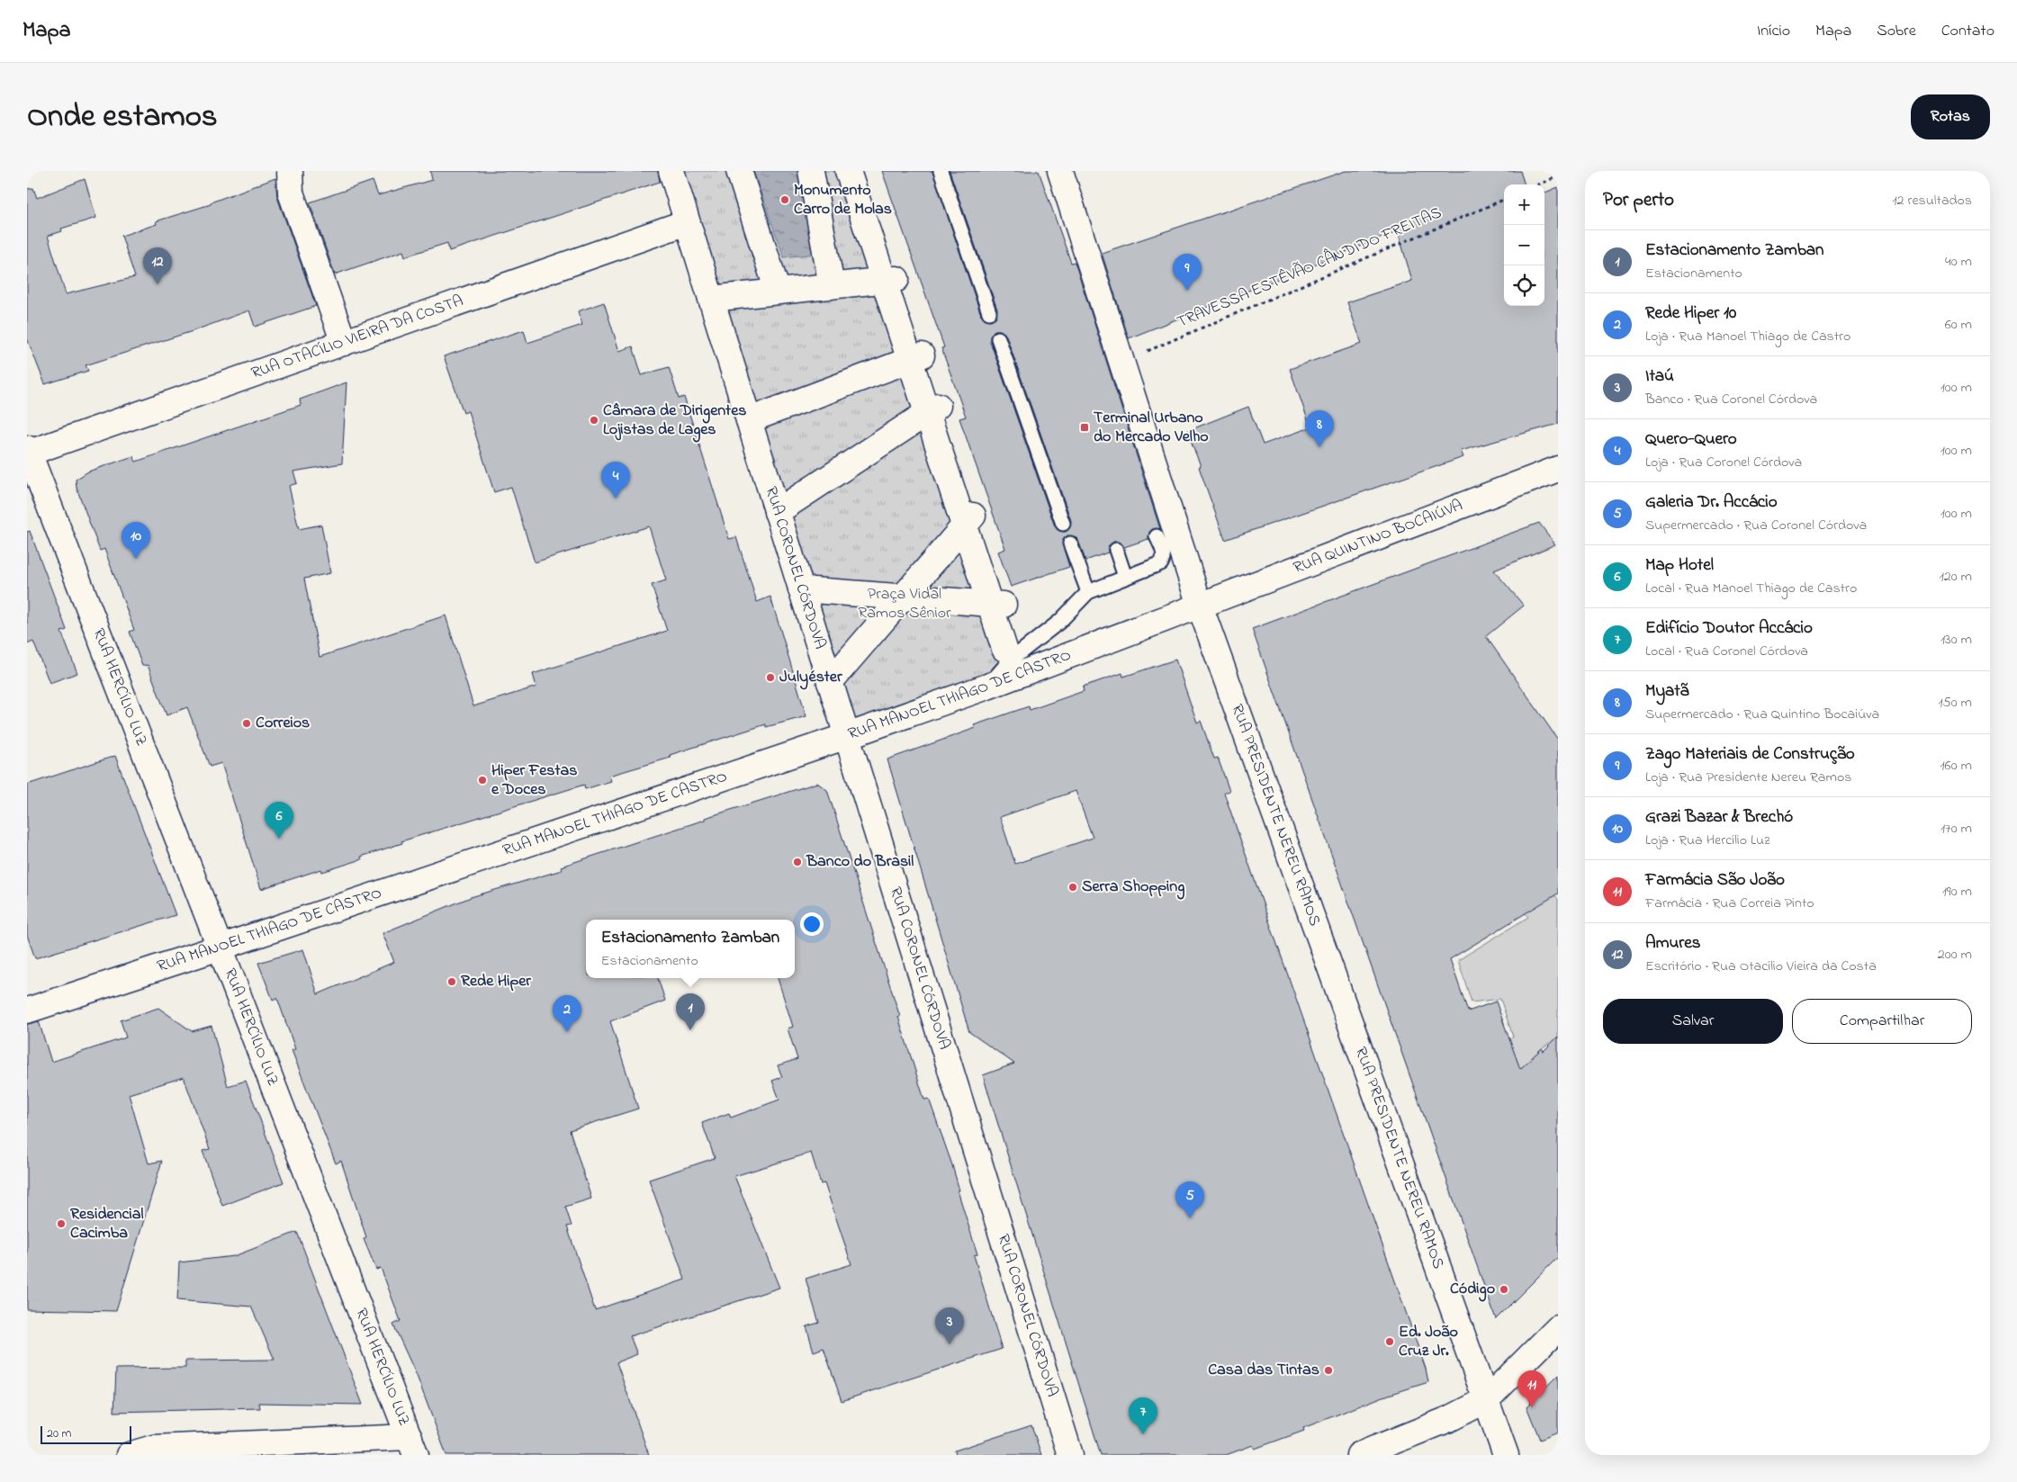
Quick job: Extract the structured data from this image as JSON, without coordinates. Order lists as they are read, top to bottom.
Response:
{
  "streets": {
    "street": [
      "RUA OTACÍLIO VIEIRA DA COSTA",
      "RUA QUINTINO BOCAIÚVA",
      "RUA CORONEL CÓRDOVA",
      "RUA HERCÍLIO LUZ",
      "RUA MANOEL THIAGO DE CASTRO",
      "RUA PRESIDENTE NEREU RAMOS"
    ],
    "path": ["TRAVESSA ESTÊVÃO CÂNDIDO FREITAS"]
  },
  "crossings": [
    ["TRAVESSA ESTÊVÃO CÂNDIDO FREITAS", "RUA PRESIDENTE NEREU RAMOS"],
    ["RUA OTACÍLIO VIEIRA DA COSTA", "RUA CORONEL CÓRDOVA"],
    ["RUA OTACÍLIO VIEIRA DA COSTA", "RUA HERCÍLIO LUZ"],
    ["RUA QUINTINO BOCAIÚVA", "RUA MANOEL THIAGO DE CASTRO"],
    ["RUA QUINTINO BOCAIÚVA", "RUA PRESIDENTE NEREU RAMOS"],
    ["RUA CORONEL CÓRDOVA", "RUA MANOEL THIAGO DE CASTRO"],
    ["RUA HERCÍLIO LUZ", "RUA MANOEL THIAGO DE CASTRO"],
    ["RUA MANOEL THIAGO DE CASTRO", "RUA PRESIDENTE NEREU RAMOS"]
  ],
  "parks": ["Praça Vidal Ramos Sênior"],
  "places": {
    "other": [
      "Monumento Carro de Molas",
      "Câmara de Dirigentes Lojistas de Lages",
      "Julyéster",
      "Correios",
      "Hiper Festas e Doces",
      "Banco do Brasil",
      "Serra Shopping",
      "Rede Hiper",
      "Residencial Cacimba",
      "Código",
      "Ed. João Cruz Jr.",
      "Casa das Tintas"
    ],
    "transit": ["Terminal Urbano do Mercado Velho"]
  },
  "scale_bar": "20 m",
  "page": {
    "header": "Mapa",
    "nav": [
      "Início",
      "Mapa",
      "Sobre",
      "Contato"
    ],
    "title": "Onde estamos",
    "buttons": [
      "Rotas",
      ["Salvar", "Compartilhar"]
    ],
    "heading": ["Por perto", "12 resultados"],
    "map_buttons": ["+", "−"],
    "list": [
      {
        "mark": "1",
        "name": "Estacionamento Zamban",
        "note": "Estacionamento",
        "value": "40 m"
      },
      {
        "mark": "2",
        "name": "Rede Hiper 10",
        "note": "Loja · Rua Manoel Thiago de Castro",
        "value": "60 m"
      },
      {
        "mark": "3",
        "name": "Itaú",
        "note": "Banco · Rua Coronel Córdova",
        "value": "100 m"
      },
      {
        "mark": "4",
        "name": "Quero-Quero",
        "note": "Loja · Rua Coronel Córdova",
        "value": "100 m"
      },
      {
        "mark": "5",
        "name": "Galeria Dr. Accácio",
        "note": "Supermercado · Rua Coronel Córdova",
        "value": "100 m"
      },
      {
        "mark": "6",
        "name": "Map Hotel",
        "note": "Local · Rua Manoel Thiago de Castro",
        "value": "120 m"
      },
      {
        "mark": "7",
        "name": "Edifício Doutor Accácio",
        "note": "Local · Rua Coronel Córdova",
        "value": "130 m"
      },
      {
        "mark": "8",
        "name": "Myatã",
        "note": "Supermercado · Rua Quintino Bocaiúva",
        "value": "150 m"
      },
      {
        "mark": "9",
        "name": "Zago Materiais de Construção",
        "note": "Loja · Rua Presidente Nereu Ramos",
        "value": "160 m"
      },
      {
        "mark": "10",
        "name": "Grazi Bazar & Brechó",
        "note": "Loja · Rua Hercílio Luz",
        "value": "170 m"
      },
      {
        "mark": "11",
        "name": "Farmácia São João",
        "note": "Farmácia · Rua Correia Pinto",
        "value": "190 m"
      },
      {
        "mark": "12",
        "name": "Amures",
        "note": "Escritório · Rua Otacílio Vieira da Costa",
        "value": "200 m"
      }
    ],
    "pins": [
      "12",
      "9",
      "8",
      "4",
      "10",
      "6",
      "1",
      "2",
      "5",
      "3",
      "11",
      "7"
    ],
    "popup": ["Estacionamento Zamban", "Estacionamento"],
    "scale": "20 m"
  }
}
